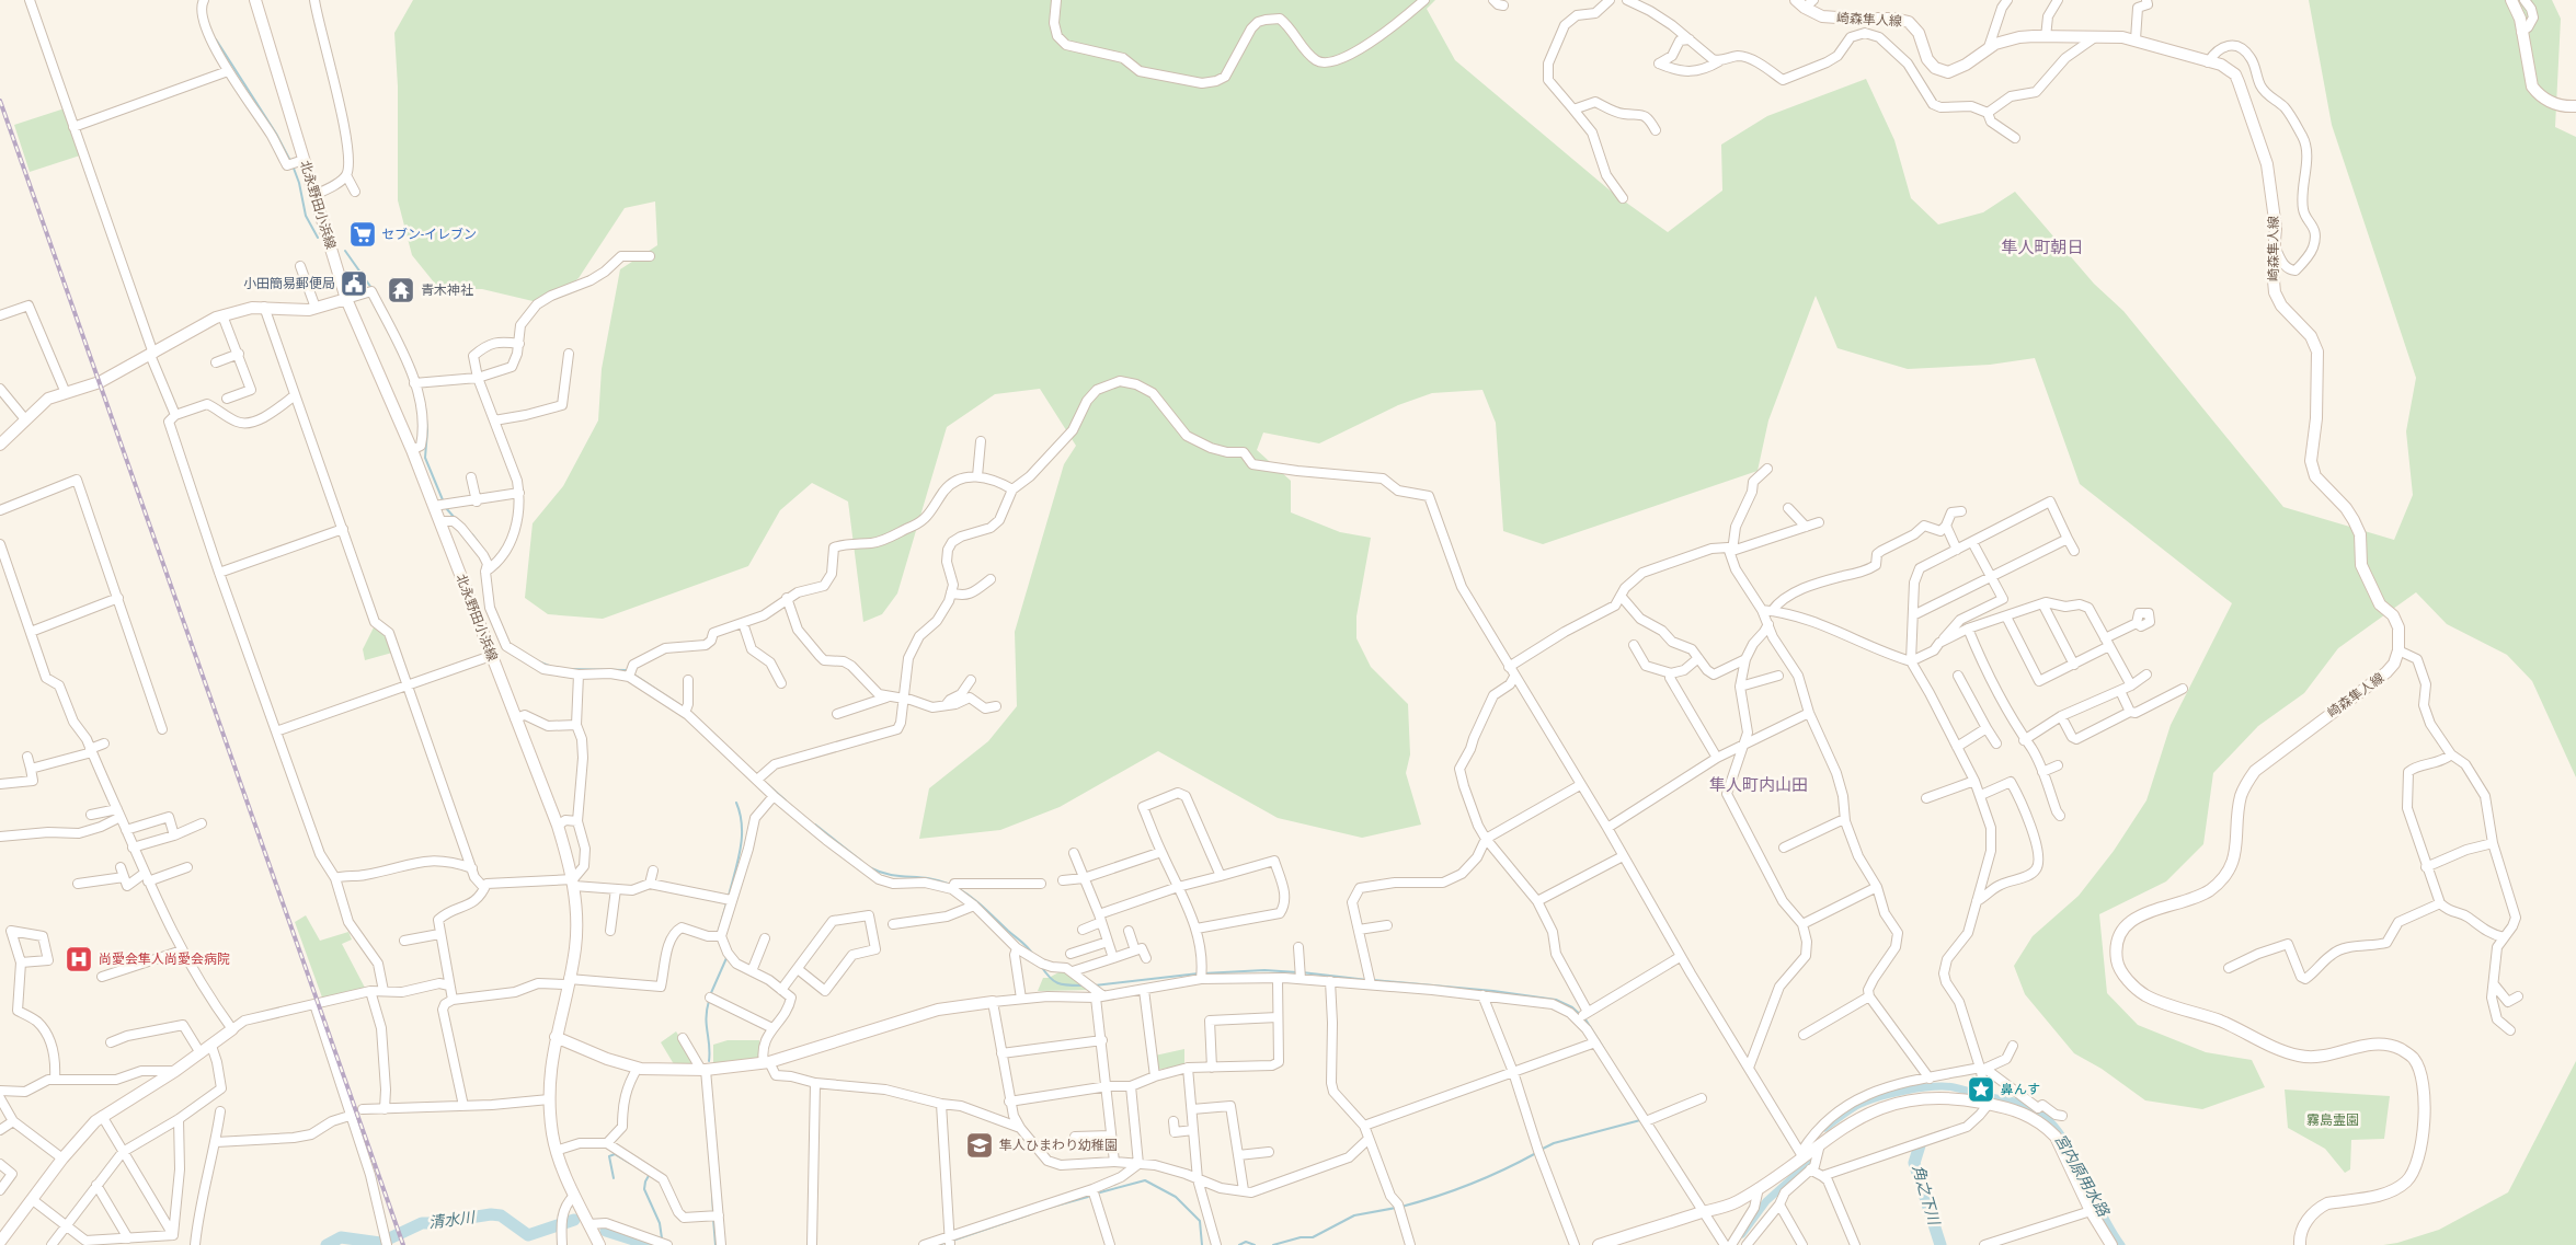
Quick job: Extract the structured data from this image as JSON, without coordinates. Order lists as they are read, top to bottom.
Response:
{
  "streets": {
    "main road": ["崎森隼人線", "北永野田小浜線"]
  },
  "districts": ["隼人町朝日", "隼人町内山田"],
  "water": ["宮内原用水路", "角之下川", "清水川"],
  "parks": ["霧島霊園"],
  "places": {
    "supermarket": ["セブン-イレブン"],
    "public building": ["小田簡易郵便局"],
    "temple": ["青木神社"],
    "hospital": ["尚愛会隼人尚愛会病院"],
    "place": ["鼻んす"],
    "school or university": ["隼人ひまわり幼稚園"]
  }
}
